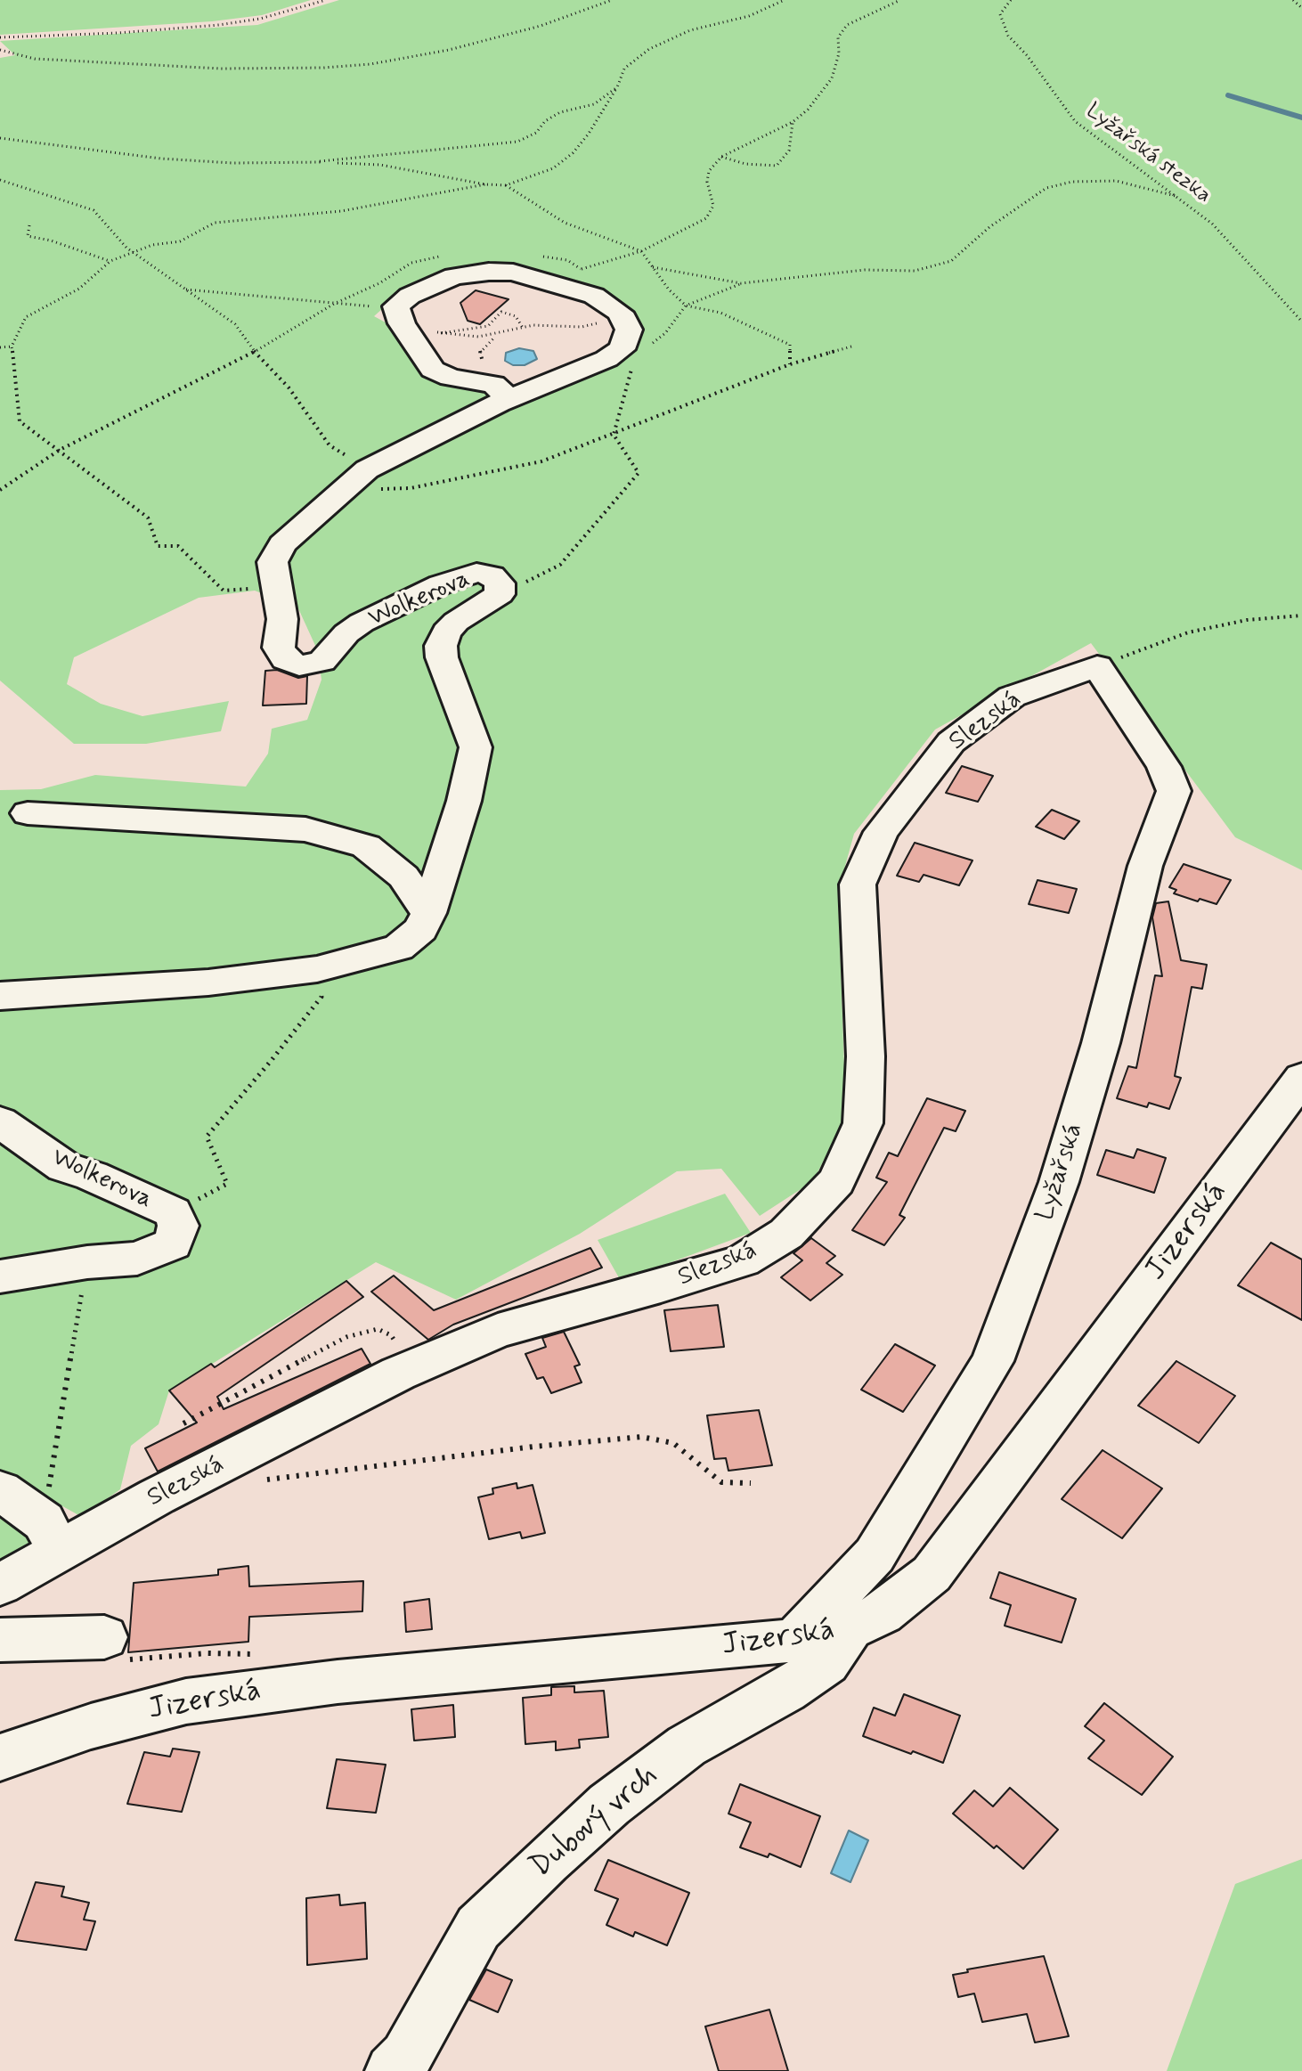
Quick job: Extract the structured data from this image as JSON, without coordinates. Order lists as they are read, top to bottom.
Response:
{
  "streets": {
    "street": [
      "Wolkerova",
      "Slezská",
      "Lyžařská",
      "Jizerská",
      "Dubový vrch"
    ],
    "path": ["Lyžařská stezka"]
  },
  "crossings": [
    ["Slezská", "Lyžařská"],
    ["Lyžařská", "Jizerská"],
    ["Jizerská", "Dubový vrch"]
  ]
}
